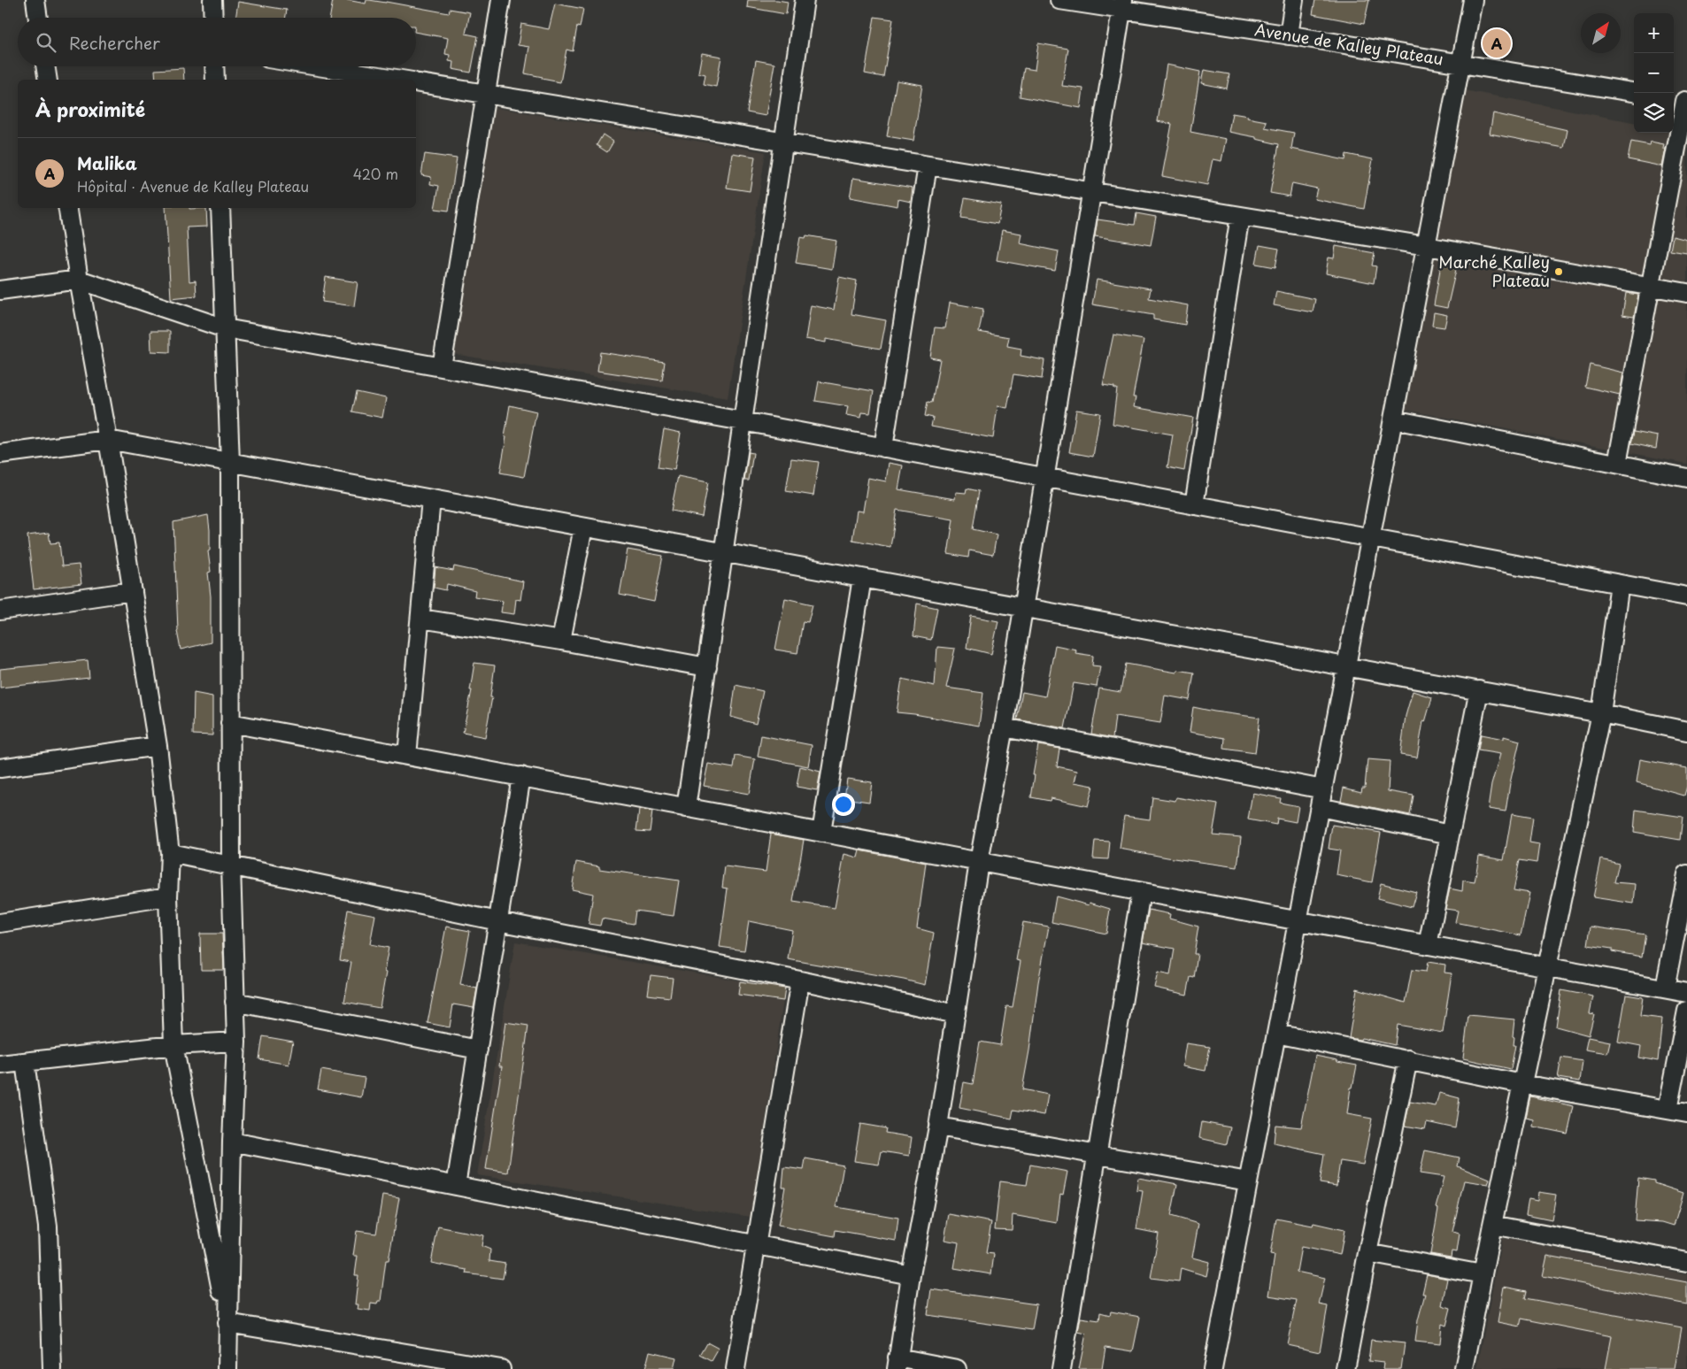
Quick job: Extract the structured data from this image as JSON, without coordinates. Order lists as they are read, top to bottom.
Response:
{
  "streets": {
    "street": ["Avenue de Kalley Plateau"]
  },
  "places": ["Marché Kalley Plateau"],
  "north": "top right",
  "page": {
    "map_buttons": ["+", "−"],
    "search": "Rechercher",
    "pins": "A",
    "heading": "À proximité",
    "list": [
      {
        "mark": "A",
        "name": "Malika",
        "note": "Hôpital · Avenue de Kalley Plateau",
        "value": "420 m"
      }
    ]
  }
}
